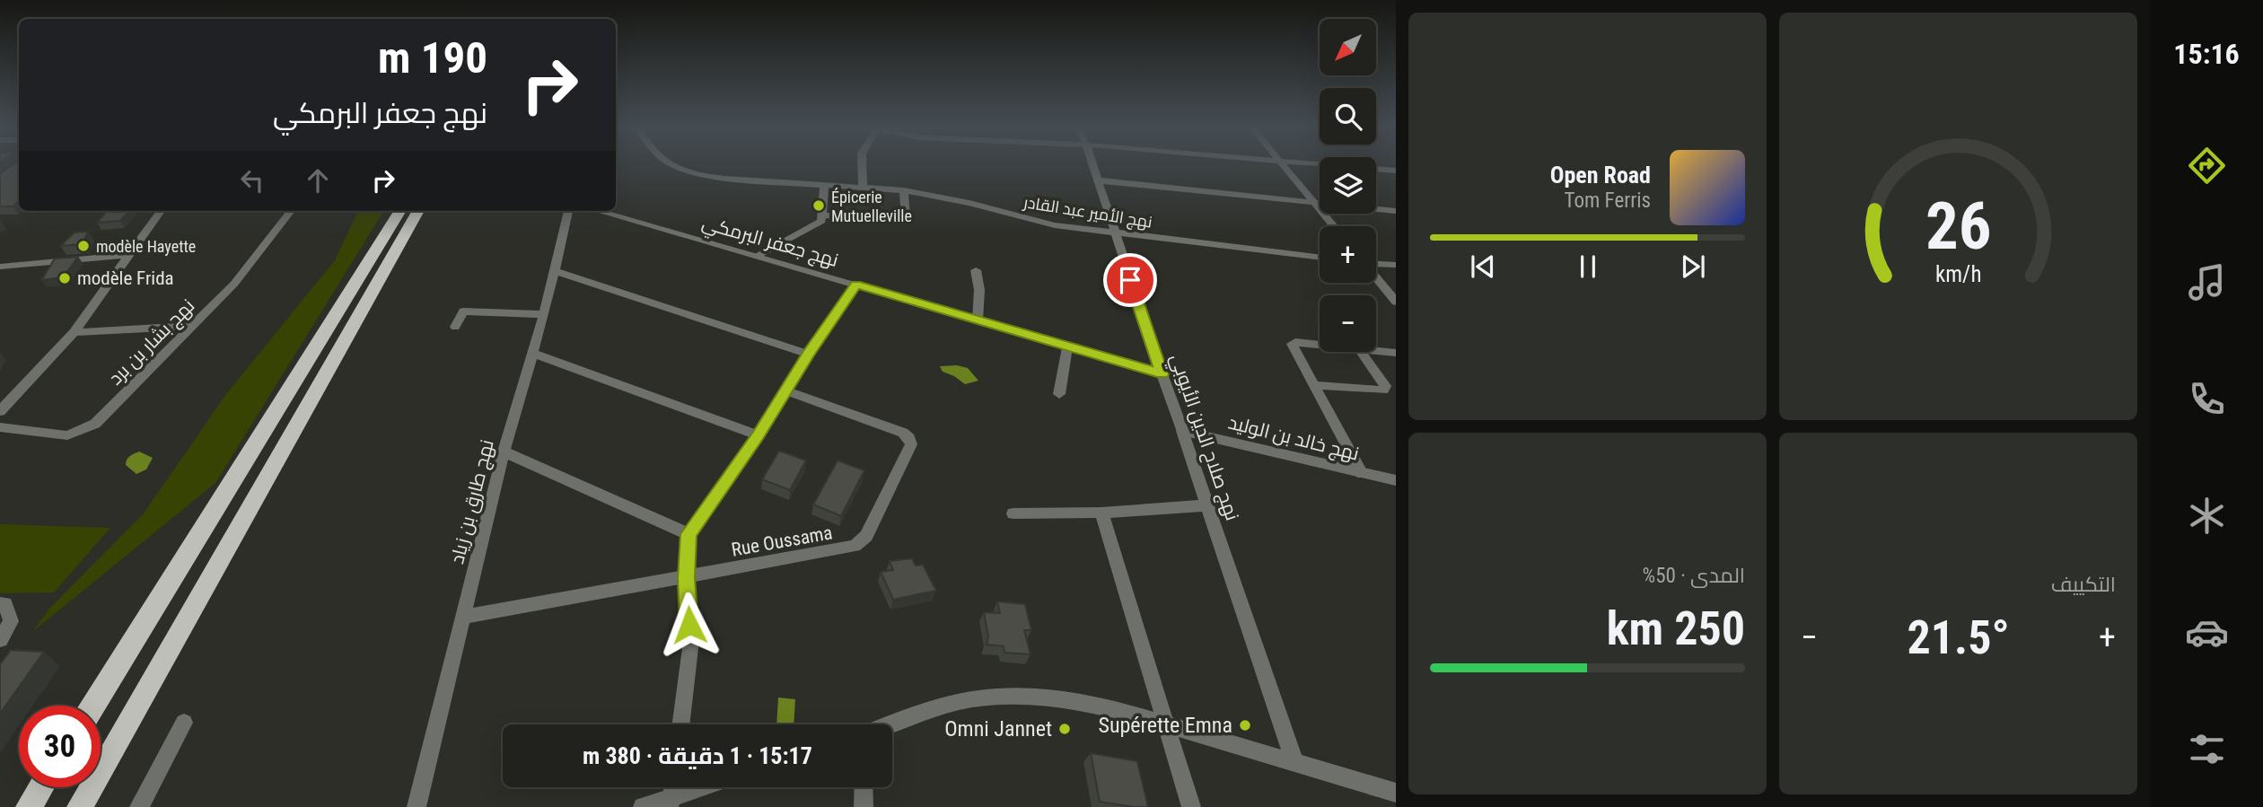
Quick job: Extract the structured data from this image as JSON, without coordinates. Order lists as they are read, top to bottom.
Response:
{
  "streets": {
    "street": [
      "نهج الأمير عبد القادر",
      "نهج جعفر البرمكي",
      "نهج بشار بن برد",
      "نهج صلاح الدين الأيوبي",
      "نهج خالد بن الوليد",
      "نهج طارق بن زياد",
      "Rue Oussama"
    ]
  },
  "crossings": [
    ["نهج الأمير عبد القادر", "نهج صلاح الدين الأيوبي"],
    ["نهج جعفر البرمكي", "نهج صلاح الدين الأيوبي"],
    ["نهج صلاح الدين الأيوبي", "نهج خالد بن الوليد"],
    ["نهج طارق بن زياد", "Rue Oussama"]
  ],
  "places": [
    "Épicerie Mutuelleville",
    "modèle Hayette",
    "modèle Frida",
    "Supérette Emna",
    "Omni Jannet"
  ],
  "north": "bottom left",
  "page": {
    "tabs": "15:16",
    "map_buttons": ["+", "−"],
    "turn": ["190 m", "نهج جعفر البرمكي"],
    "song": ["Open Road", "Tom Ferris"],
    "tile": [
      "التكييف",
      ["المدى · 50%", "250 km"]
    ],
    "heat": ["−", "21.5°", "+"],
    "limit": "30",
    "trip": "15:17 · 1 دقيقة · 380 m",
    "gauge": ["26", "km/h"]
  }
}
